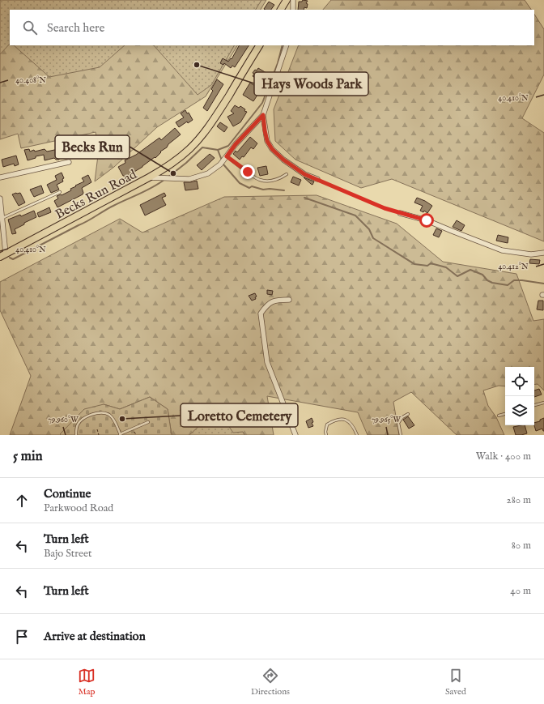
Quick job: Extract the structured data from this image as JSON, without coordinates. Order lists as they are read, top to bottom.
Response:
{
  "streets": {
    "main road": ["Becks Run Road"]
  },
  "places": ["Hays Woods Park", "Becks Run", "Loretto Cemetery"],
  "page": {
    "search": "Search here",
    "heading": ["5 min", "Walk · 400 m"],
    "list": [
      ["Continue", "Parkwood Road", "280 m"],
      ["Turn left", "Bajo Street", "80 m"],
      ["Turn left", "40 m"],
      "Arrive at destination"
    ],
    "nav": ["Map", "Directions", "Saved"]
  },
  "coordinates": [
    "40.408°N",
    "40.410°N",
    "40.412°N",
    "79.960°W",
    "79.965°W"
  ]
}
